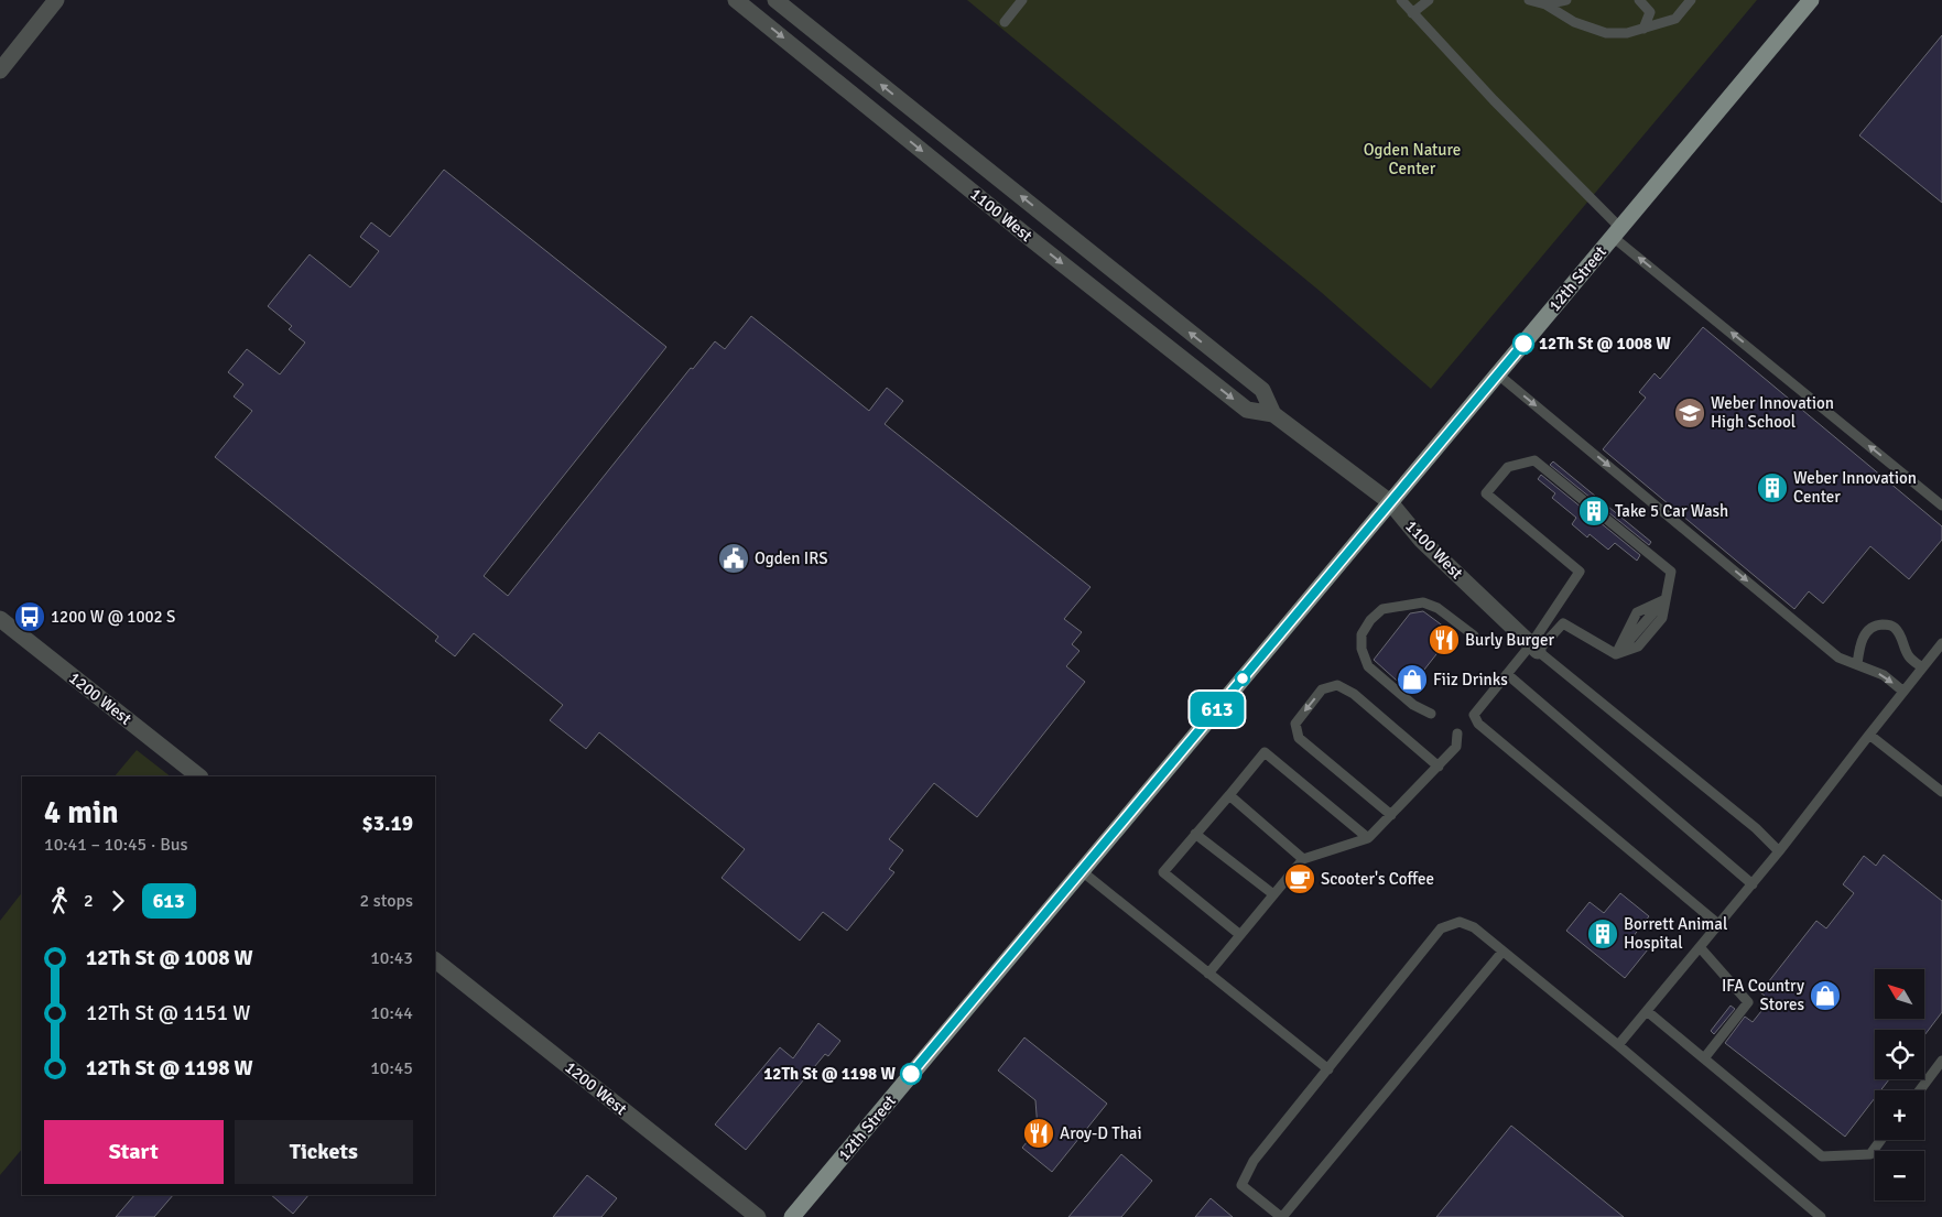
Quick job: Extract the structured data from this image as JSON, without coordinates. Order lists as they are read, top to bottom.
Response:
{
  "streets": {
    "main road": ["12th Street"],
    "street": ["1100 West", "1200 West"]
  },
  "crossings": [
    ["1100 West", "12th Street"]
  ],
  "parks": ["Ogden Nature Center"],
  "places": {
    "other": ["12Th St @ 1008 W", "12Th St @ 1198 W"],
    "school or university": ["Weber Innovation High School"],
    "building": ["Weber Innovation Center", "Take 5 Car Wash", "Borrett Animal Hospital"],
    "public building": ["Ogden IRS"],
    "bus stop": ["1200 W @ 1002 S"],
    "restaurant": ["Burly Burger", "Aroy-D Thai"],
    "shop": ["Fiiz Drinks", "IFA Country Stores"],
    "cafe": ["Scooter's Coffee"]
  },
  "lines": ["bus line 613"],
  "north": "top left",
  "page": {
    "on_map": "613",
    "heading": ["4 min", "10:41 – 10:45 · Bus", "$3.19"],
    "legs": ["2", "613", "2 stops"],
    "list": [
      {
        "name": "12Th St @ 1008 W",
        "value": "10:43"
      },
      {
        "name": "12Th St @ 1151 W",
        "value": "10:44"
      },
      {
        "name": "12Th St @ 1198 W",
        "value": "10:45"
      }
    ],
    "map_buttons": ["+", "−"],
    "buttons": ["Start", "Tickets"]
  }
}
